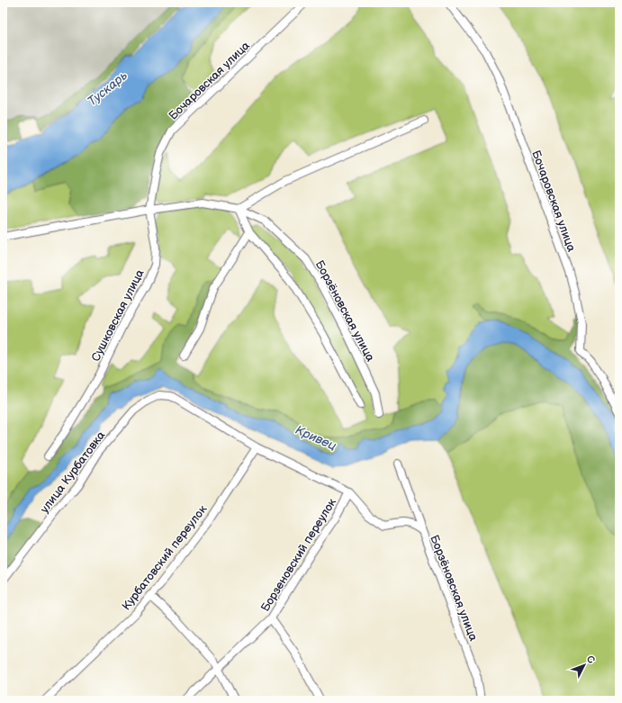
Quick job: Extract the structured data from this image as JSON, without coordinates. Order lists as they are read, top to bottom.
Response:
{
  "streets": {
    "street": [
      "Бочаровская улица",
      "Борзёновская улица",
      "Сушковская улица",
      "улица Курбатовка",
      "Борзеновский переулок",
      "Курбатовский переулок"
    ]
  },
  "crossings": [
    ["Бочаровская улица", "Борзёновская улица"],
    ["Бочаровская улица", "Сушковская улица"],
    ["Борзёновская улица", "Сушковская улица"],
    ["улица Курбатовка", "Курбатовский переулок"]
  ],
  "water": ["Тускарь", "Кривец"],
  "north": "top right"
}
